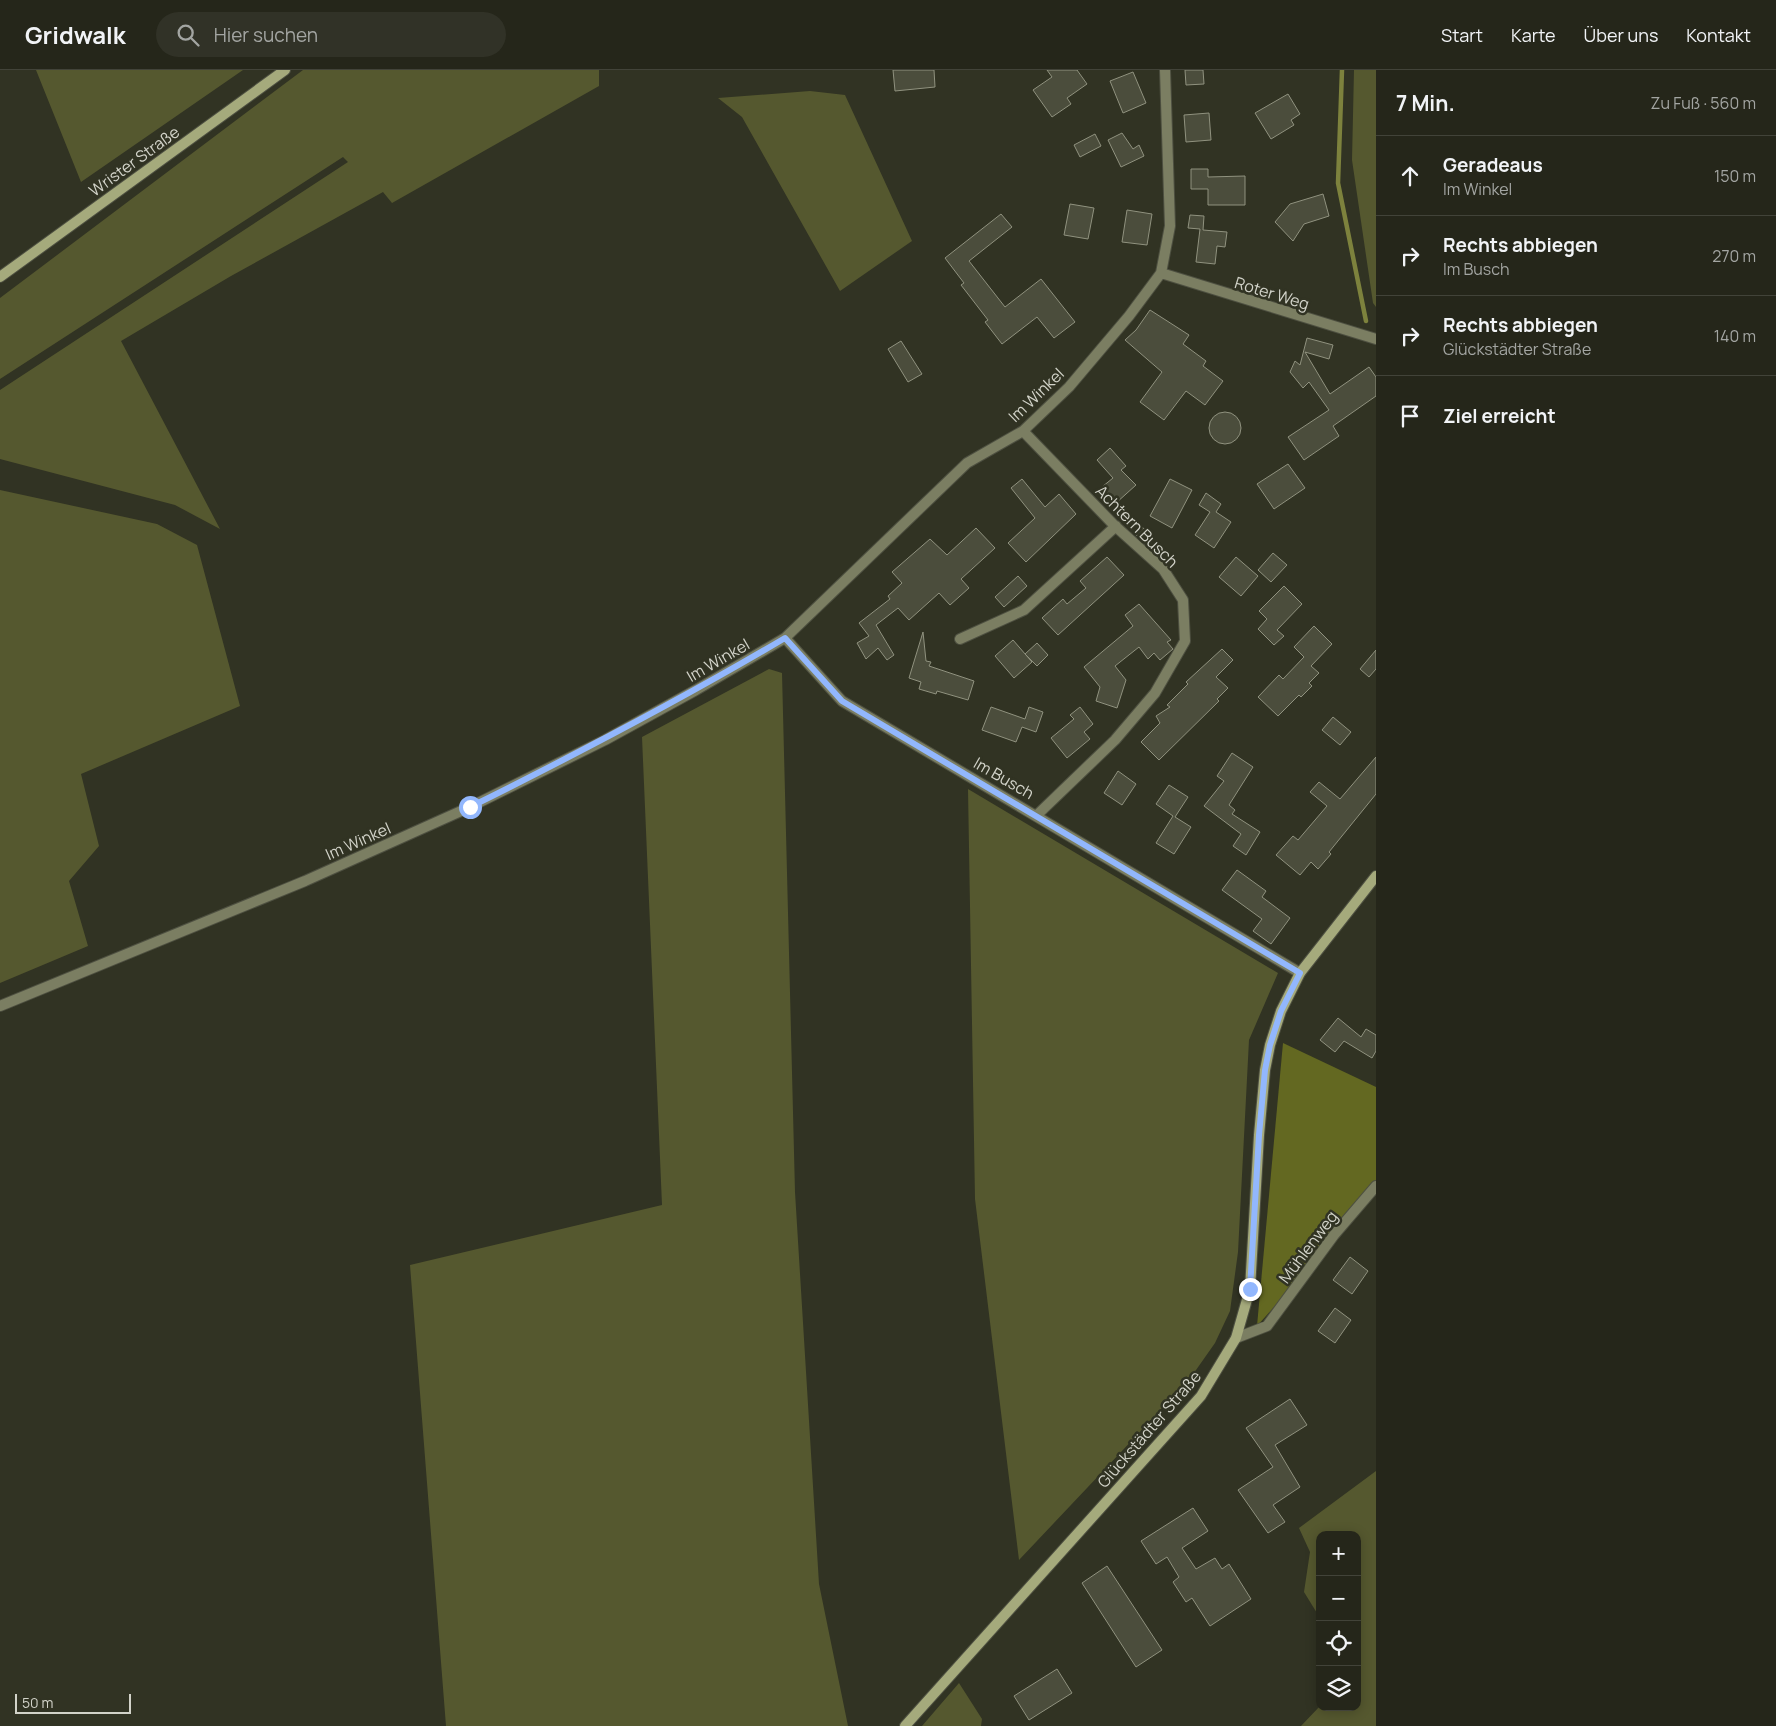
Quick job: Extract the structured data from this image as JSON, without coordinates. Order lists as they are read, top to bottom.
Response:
{
  "streets": {
    "street": [
      "Wrister Straße",
      "Roter Weg",
      "Im Winkel",
      "Achtern Busch",
      "Im Busch",
      "Mühlenweg",
      "Glückstädter Straße"
    ]
  },
  "crossings": [
    ["Roter Weg", "Im Winkel"],
    ["Im Winkel", "Achtern Busch"],
    ["Im Winkel", "Im Busch"],
    ["Achtern Busch", "Im Busch"],
    ["Im Busch", "Glückstädter Straße"],
    ["Mühlenweg", "Glückstädter Straße"]
  ],
  "scale_bar": "50 m",
  "page": {
    "header": "Gridwalk",
    "search": "Hier suchen",
    "nav": [
      "Start",
      "Karte",
      "Über uns",
      "Kontakt"
    ],
    "heading": ["7 Min.", "Zu Fuß · 560 m"],
    "list": [
      ["Geradeaus", "Im Winkel", "150 m"],
      ["Rechts abbiegen", "Im Busch", "270 m"],
      ["Rechts abbiegen", "Glückstädter Straße", "140 m"],
      "Ziel erreicht"
    ],
    "map_buttons": ["+", "−"],
    "scale": "50 m"
  }
}
